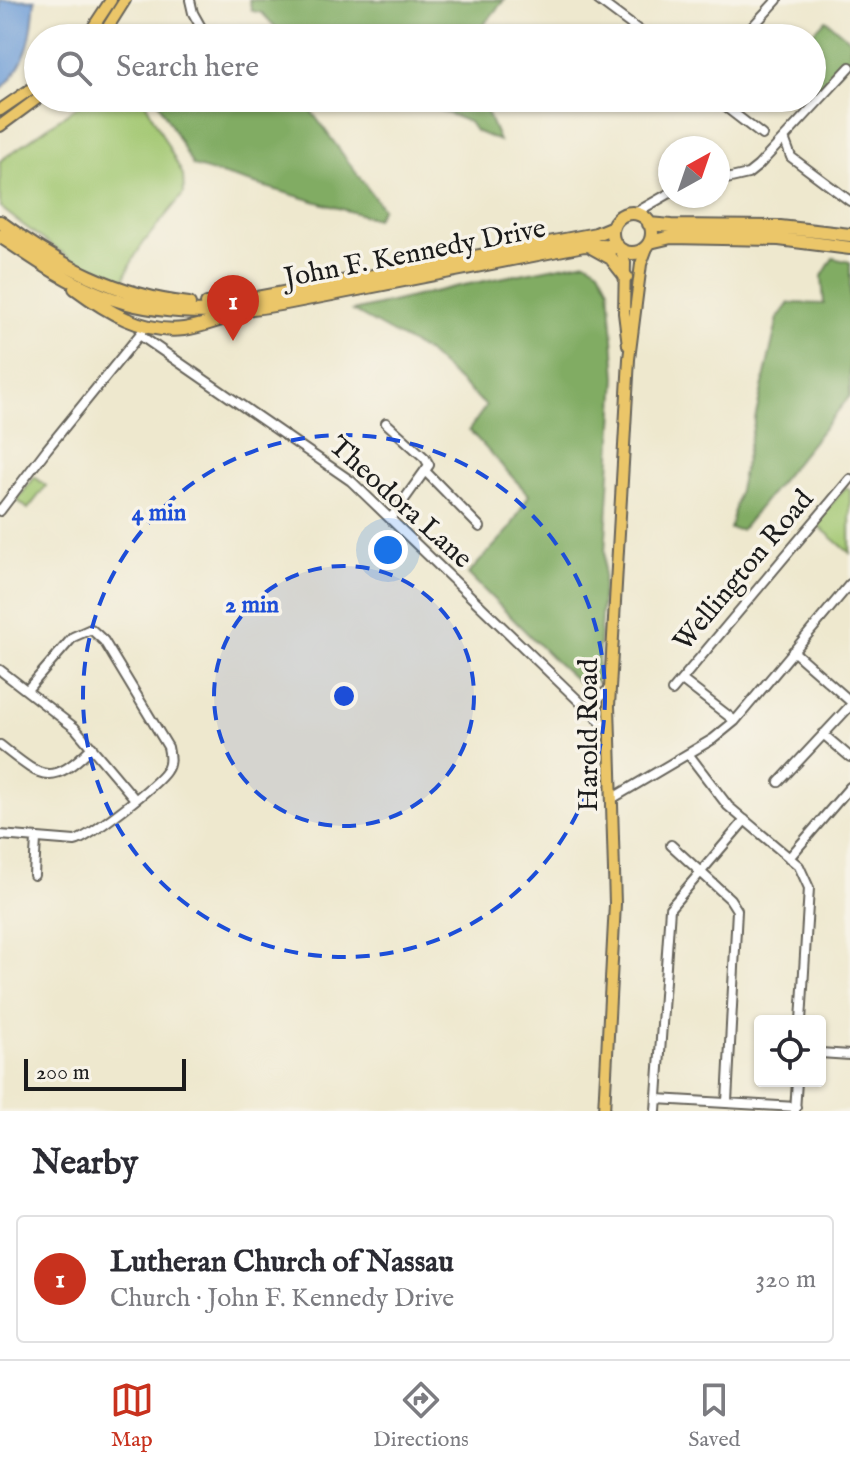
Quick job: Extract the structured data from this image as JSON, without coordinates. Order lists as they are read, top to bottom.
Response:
{
  "streets": {
    "highway": ["John F. Kennedy Drive"],
    "main road": ["Harold Road"],
    "street": ["Theodora Lane", "Wellington Road"]
  },
  "crossings": [
    ["John F. Kennedy Drive", "Harold Road"],
    ["Theodora Lane", "Harold Road"]
  ],
  "scale_bar": "200 m",
  "north": "top right",
  "page": {
    "search": "Search here",
    "pins": "1",
    "scale": "200 m",
    "heading": "Nearby",
    "list": [
      {
        "mark": "1",
        "name": "Lutheran Church of Nassau",
        "note": "Church · John F. Kennedy Drive",
        "value": "320 m"
      }
    ],
    "nav": ["Map", "Directions", "Saved"]
  },
  "rings": ["4 min", "2 min"]
}
